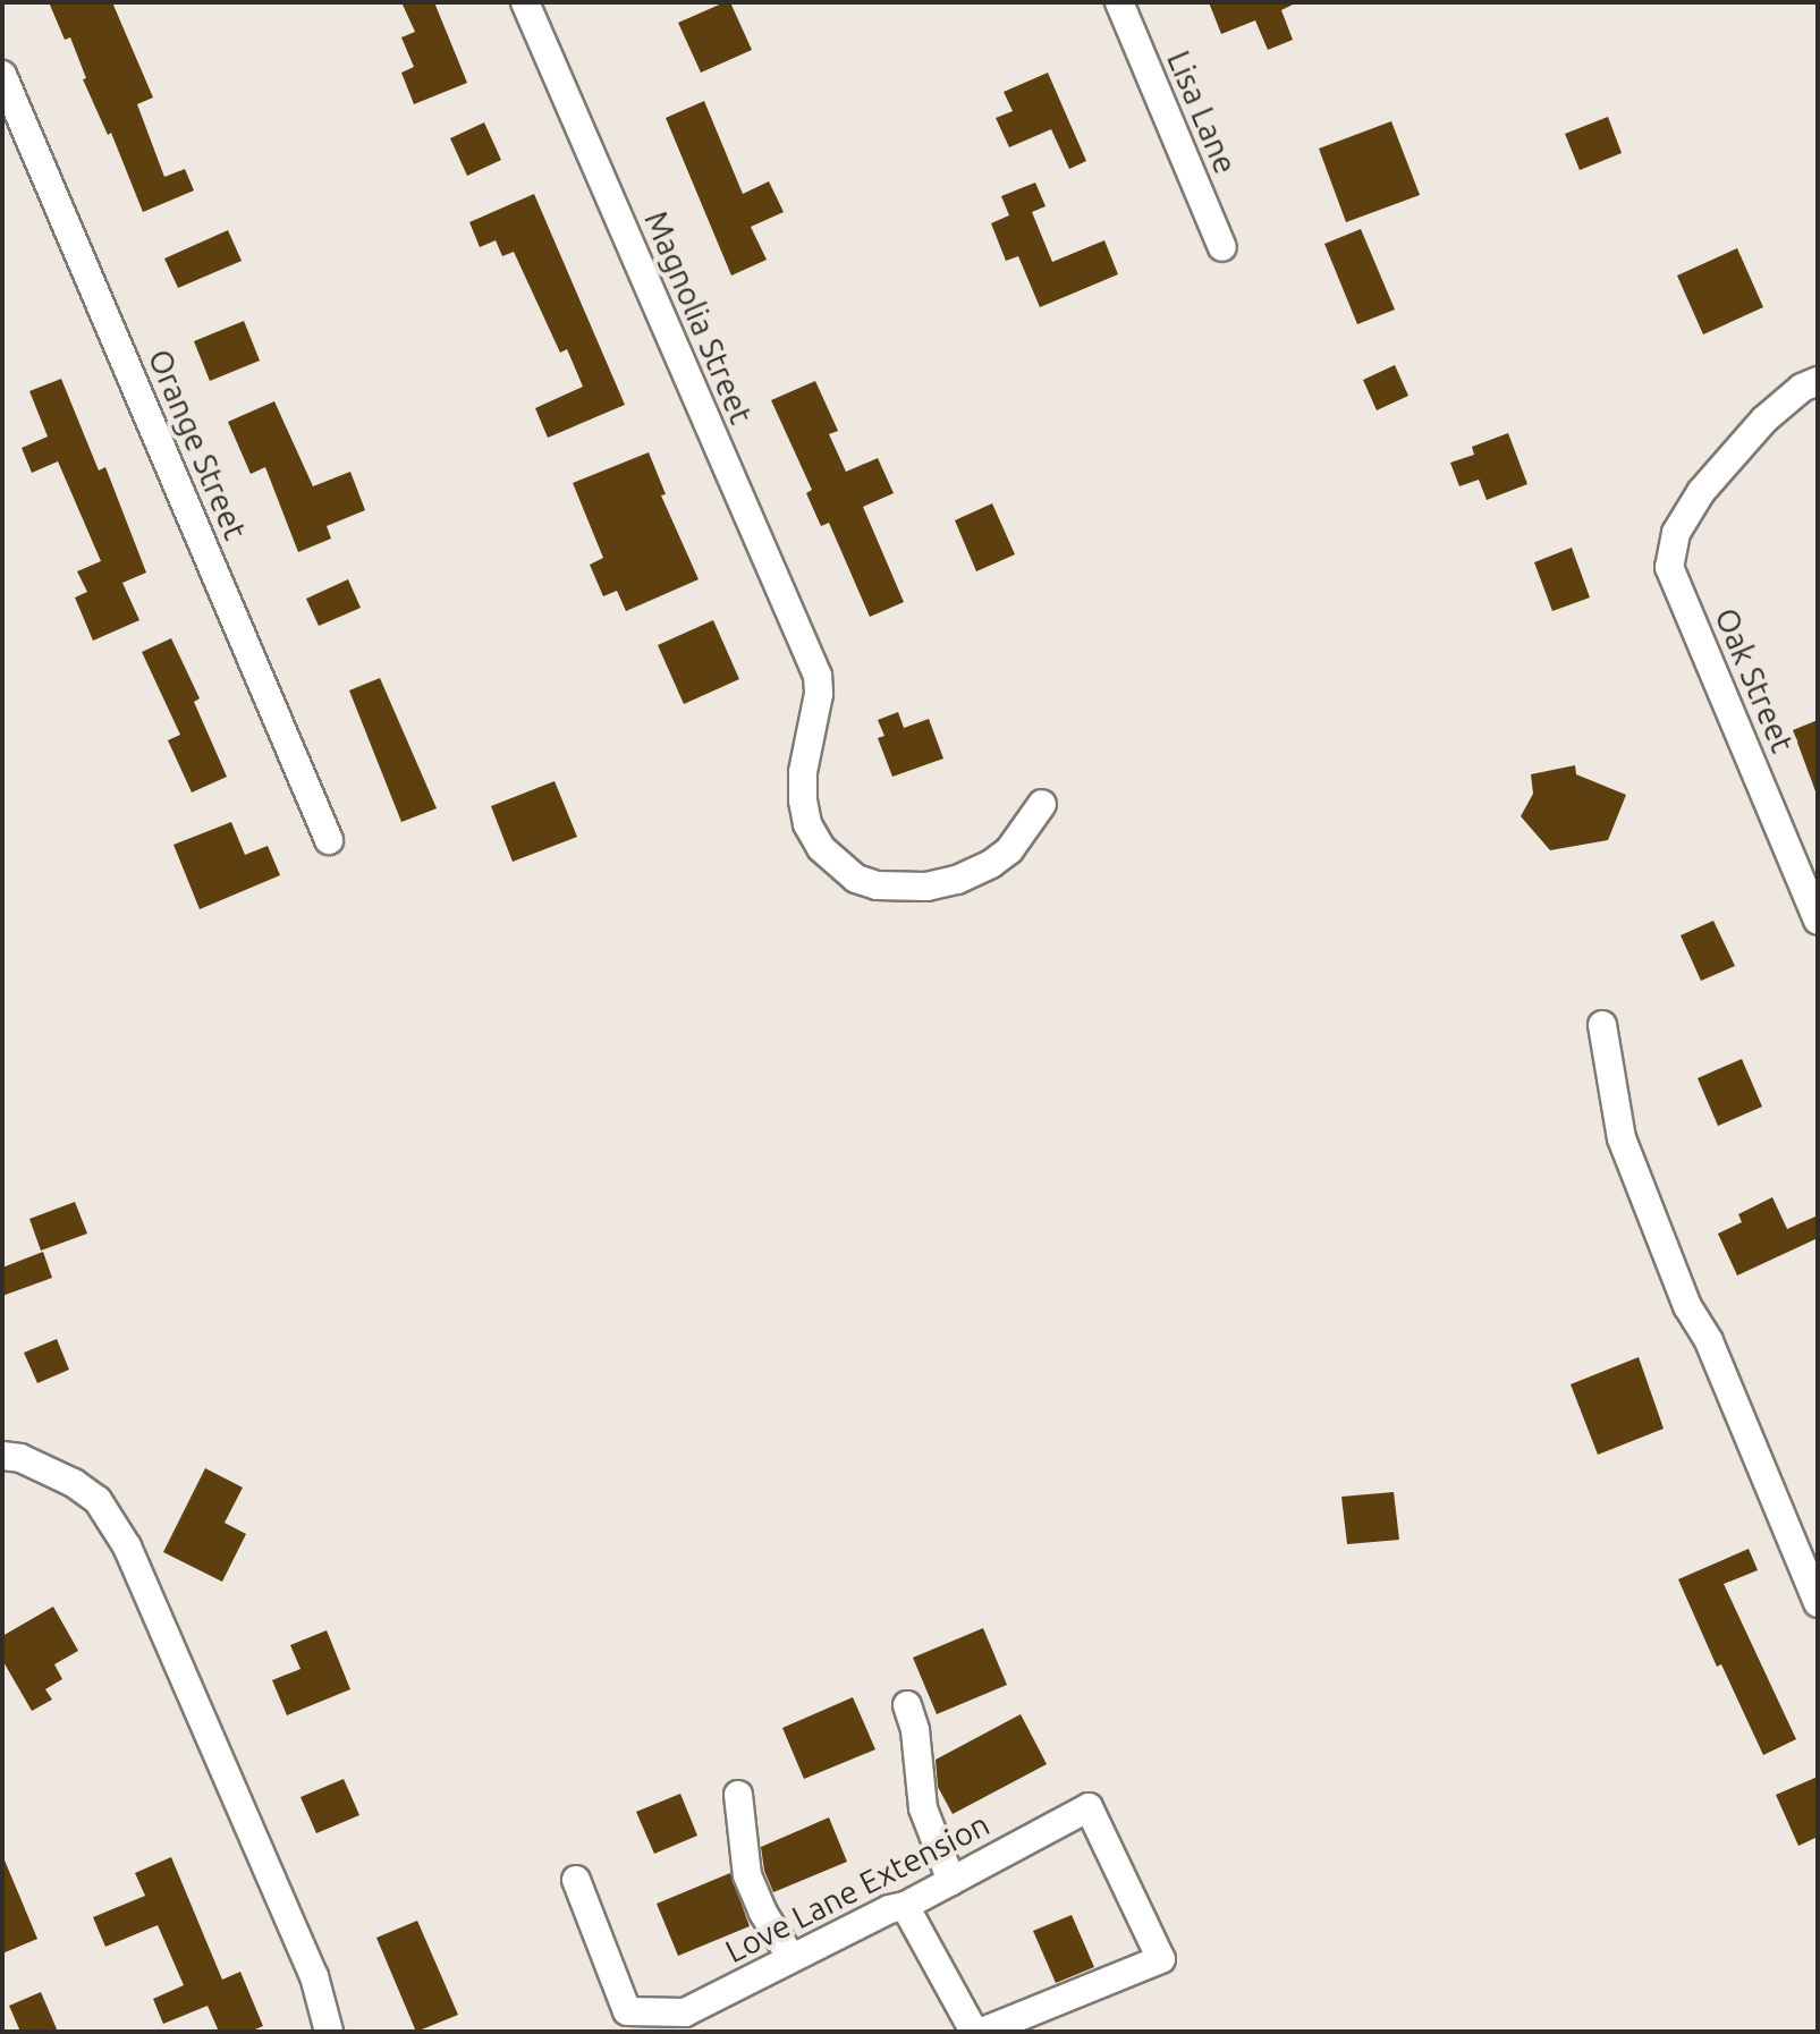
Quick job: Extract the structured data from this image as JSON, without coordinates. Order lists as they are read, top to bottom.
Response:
{
  "streets": {
    "street": [
      "Lisa Lane",
      "Magnolia Street",
      "Orange Street",
      "Oak Street",
      "Love Lane Extension"
    ]
  }
}
